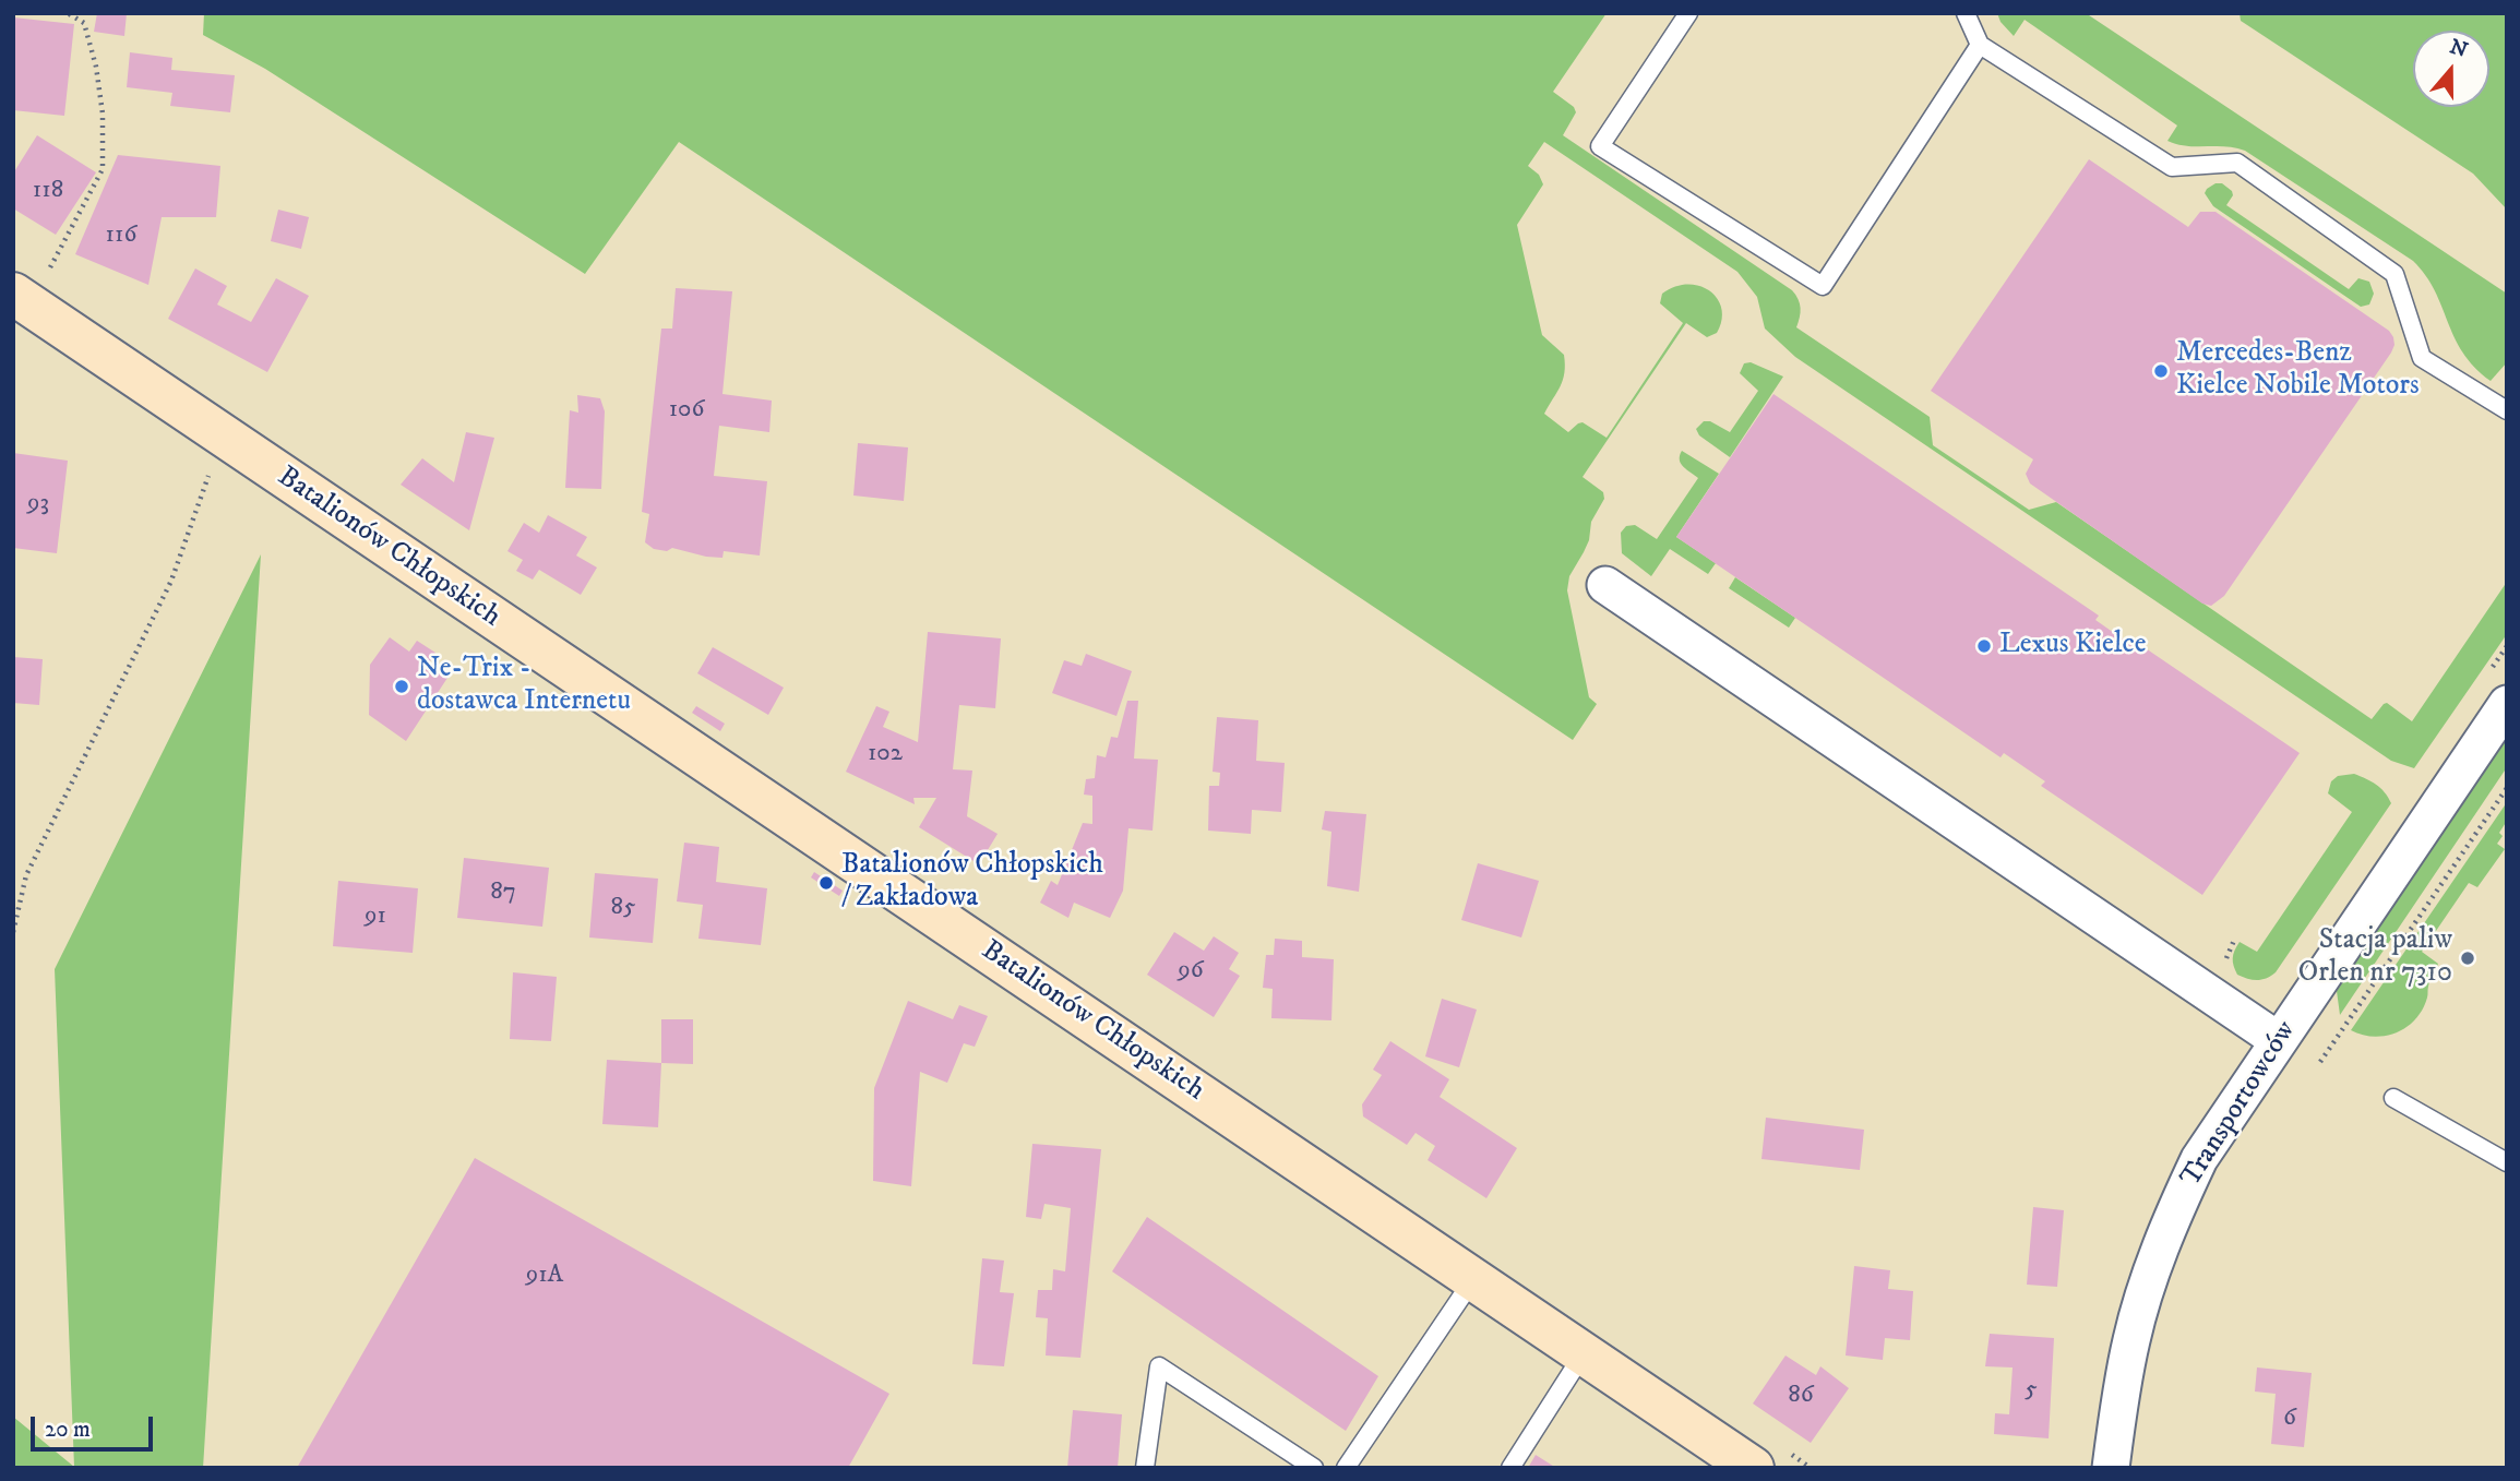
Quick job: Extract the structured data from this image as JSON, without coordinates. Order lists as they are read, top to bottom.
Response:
{
  "streets": {
    "street": ["Batalionów Chłopskich", "Transportowców"]
  },
  "places": [
    "Mercedes-Benz Kielce Nobile Motors",
    "Lexus Kielce",
    "Ne-Trix - dostawca Internetu",
    "Batalionów Chłopskich / Zakładowa",
    "Stacja paliw Orlen nr 7310"
  ],
  "house_numbers": [
    "118",
    "116",
    "106",
    "93",
    "102",
    "87",
    "85",
    "91",
    "96",
    "91A",
    "5",
    "86",
    "6"
  ],
  "scale_bar": "20 m",
  "north": "top"
}
